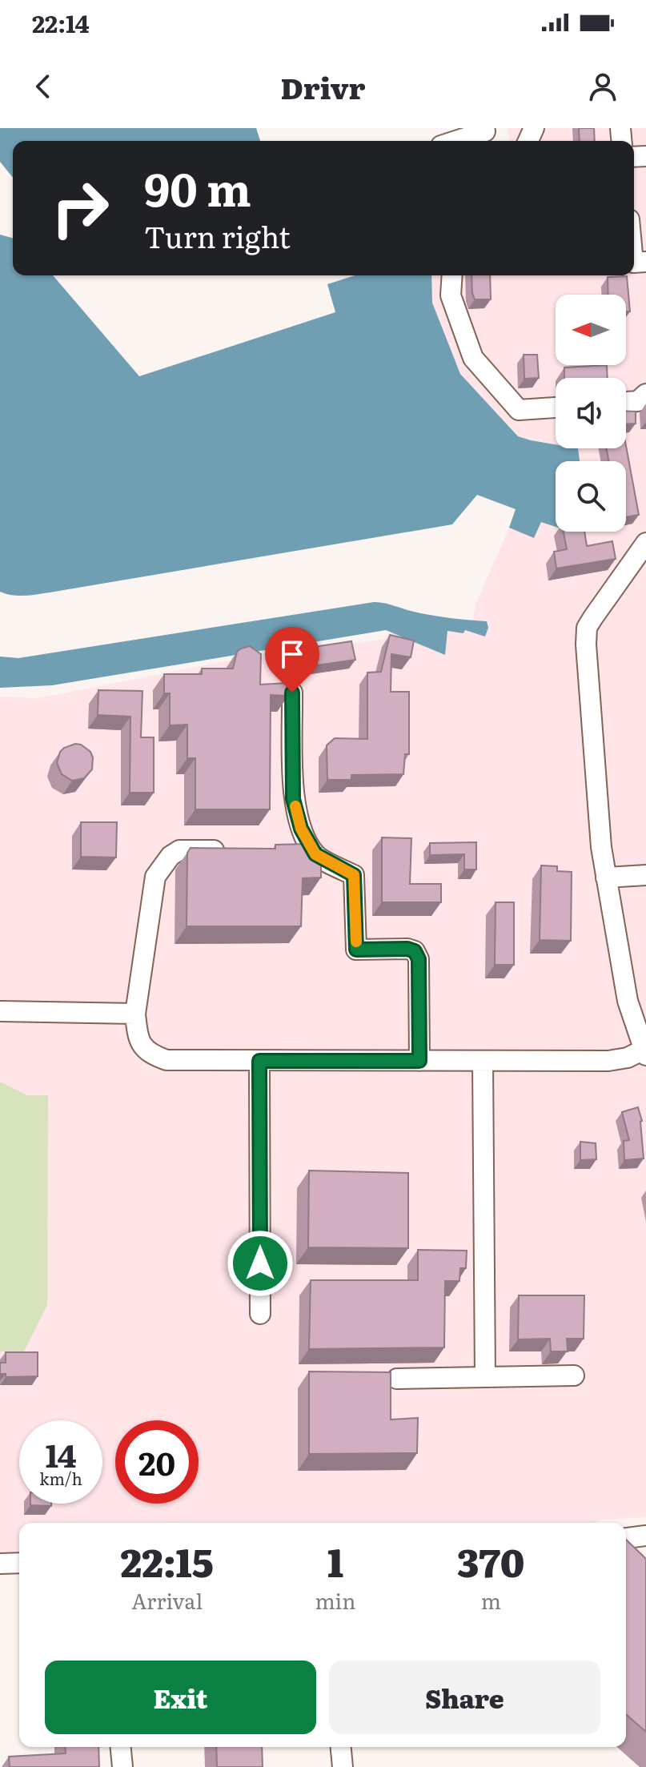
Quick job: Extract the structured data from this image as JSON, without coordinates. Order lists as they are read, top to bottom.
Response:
{
  "north": "left",
  "page": {
    "status": "22:14",
    "header": "Drivr",
    "turn": ["90 m", "Turn right"],
    "speed": "14 km/h",
    "limit": "20",
    "eta": [
      "22:15",
      "Arrival",
      "1",
      "min",
      "370",
      "m"
    ],
    "buttons": ["Exit", "Share"]
  }
}
